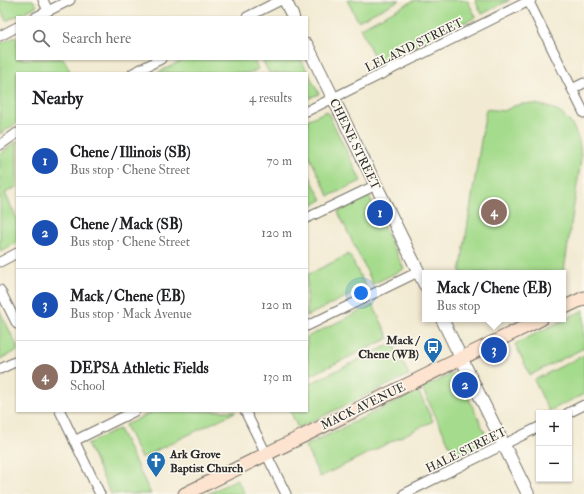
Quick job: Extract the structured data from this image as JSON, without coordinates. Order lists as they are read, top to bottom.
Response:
{
  "streets": {
    "main road": ["MACK AVENUE"],
    "street": ["LELAND STREET", "CHENE STREET", "HALE STREET"]
  },
  "crossings": [
    ["LELAND STREET", "CHENE STREET"]
  ],
  "places": {
    "bus stop": ["Mack / Chene (WB)"],
    "church": ["Ark Grove Baptist Church"]
  },
  "page": {
    "search": "Search here",
    "heading": ["Nearby", "4 results"],
    "list": [
      {
        "mark": "1",
        "name": "Chene / Illinois (SB)",
        "note": "Bus stop · Chene Street",
        "value": "70 m"
      },
      {
        "mark": "2",
        "name": "Chene / Mack (SB)",
        "note": "Bus stop · Chene Street",
        "value": "120 m"
      },
      {
        "mark": "3",
        "name": "Mack / Chene (EB)",
        "note": "Bus stop · Mack Avenue",
        "value": "120 m"
      },
      {
        "mark": "4",
        "name": "DEPSA Athletic Fields",
        "note": "School",
        "value": "130 m"
      }
    ],
    "pins": [
      "4",
      "1",
      "3",
      "2"
    ],
    "popup": ["Mack / Chene (EB)", "Bus stop"],
    "map_buttons": ["+", "−"]
  }
}
